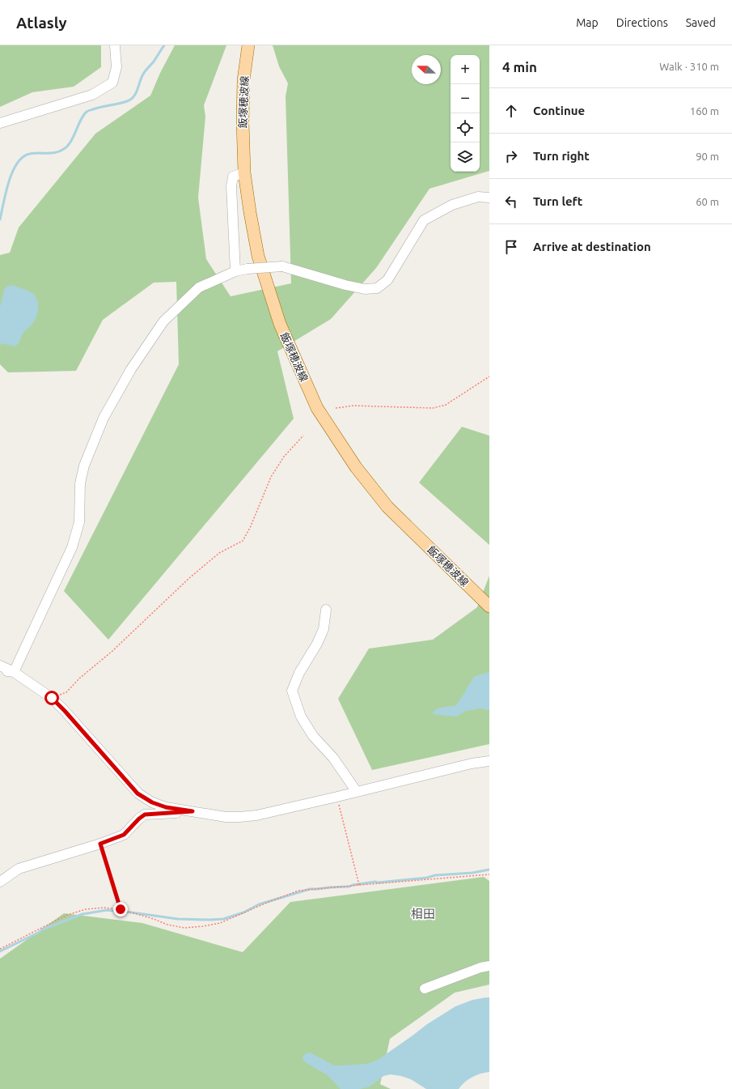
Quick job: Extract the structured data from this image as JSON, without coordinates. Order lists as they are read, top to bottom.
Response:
{
  "streets": {
    "main road": ["飯塚穂波線"]
  },
  "districts": ["相田"],
  "north": "left",
  "page": {
    "header": "Atlasly",
    "nav": ["Map", "Directions", "Saved"],
    "heading": ["4 min", "Walk · 310 m"],
    "map_buttons": ["+", "−"],
    "list": [
      ["Continue", "160 m"],
      ["Turn right", "90 m"],
      ["Turn left", "60 m"],
      "Arrive at destination"
    ]
  }
}
